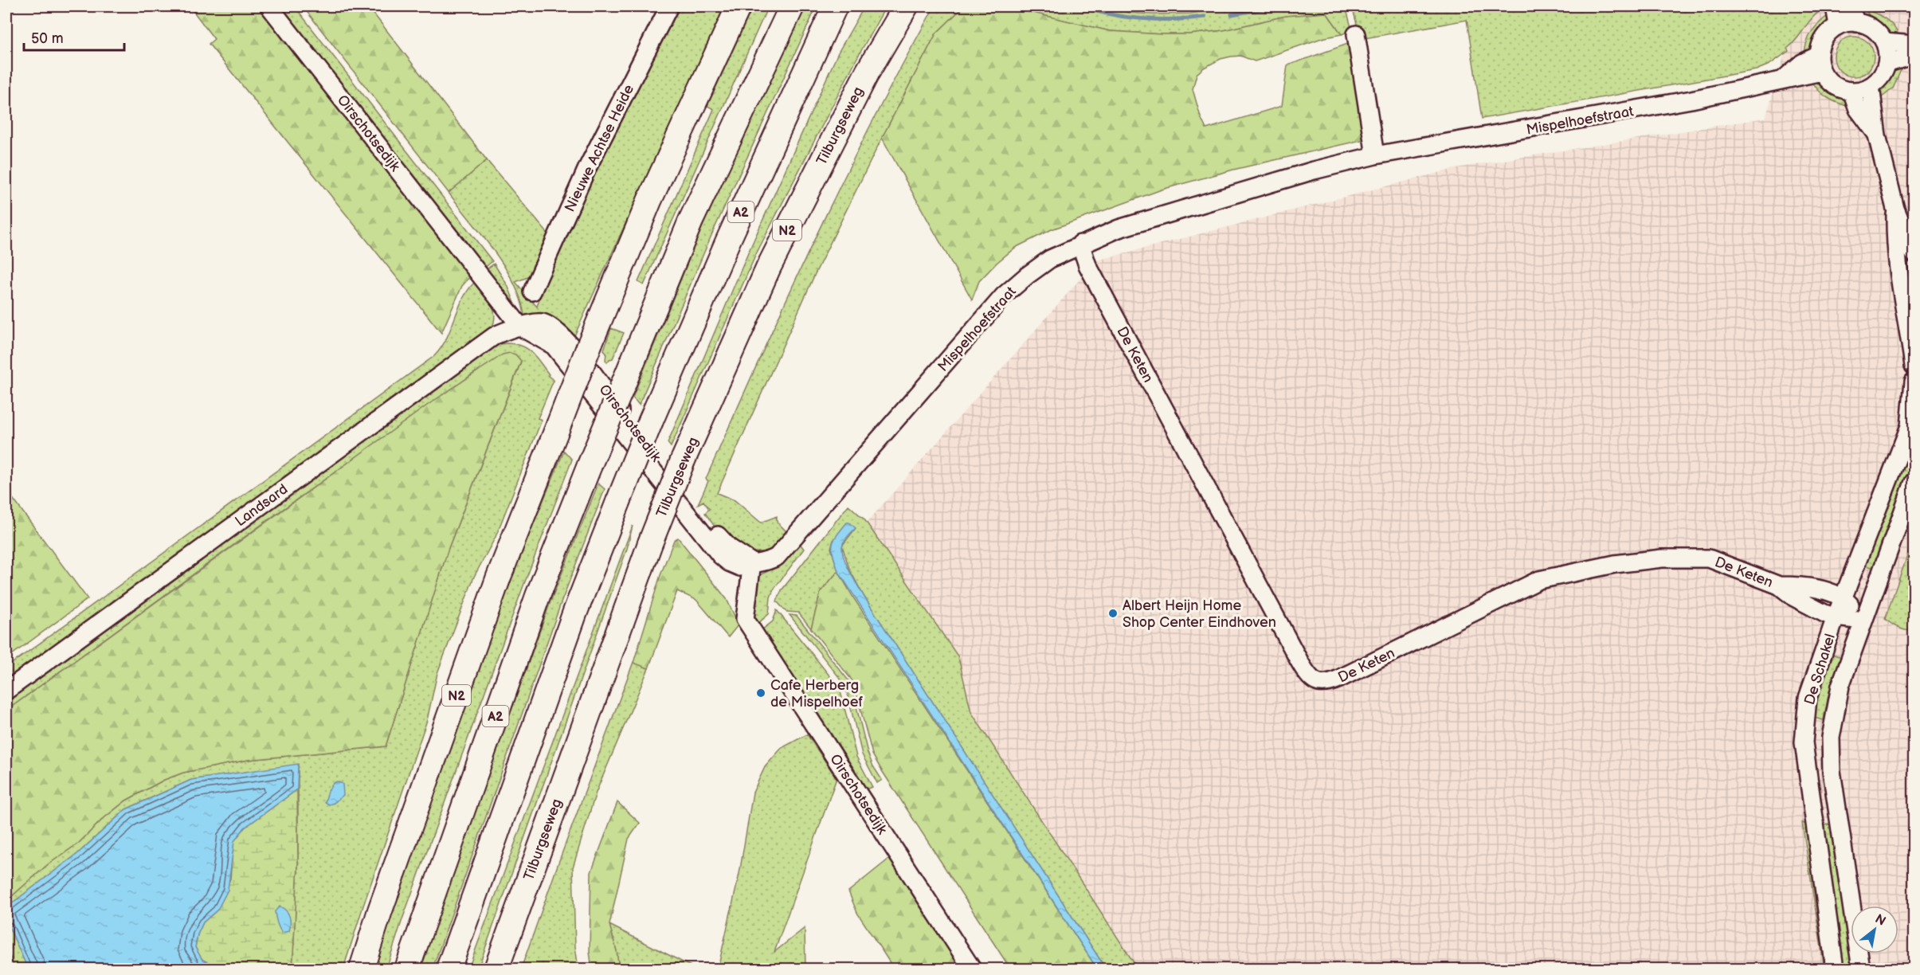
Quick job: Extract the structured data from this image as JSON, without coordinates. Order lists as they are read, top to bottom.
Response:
{
  "streets": {
    "highway": ["Tilburgseweg", "A2", "N2"],
    "street": [
      "Mispelhoefstraat",
      "Oirschotsedijk",
      "Nieuwe Achtse Heide",
      "De Keten",
      "Landsard",
      "De Schakel"
    ]
  },
  "crossings": [
    ["Mispelhoefstraat", "Oirschotsedijk"],
    ["Mispelhoefstraat", "De Keten"],
    ["Oirschotsedijk", "Landsard"],
    ["De Keten", "De Schakel"]
  ],
  "places": ["Albert Heijn Home Shop Center Eindhoven", "Cafe Herberg de Mispelhoef"],
  "scale_bar": "50 m",
  "north": "top right"
}
